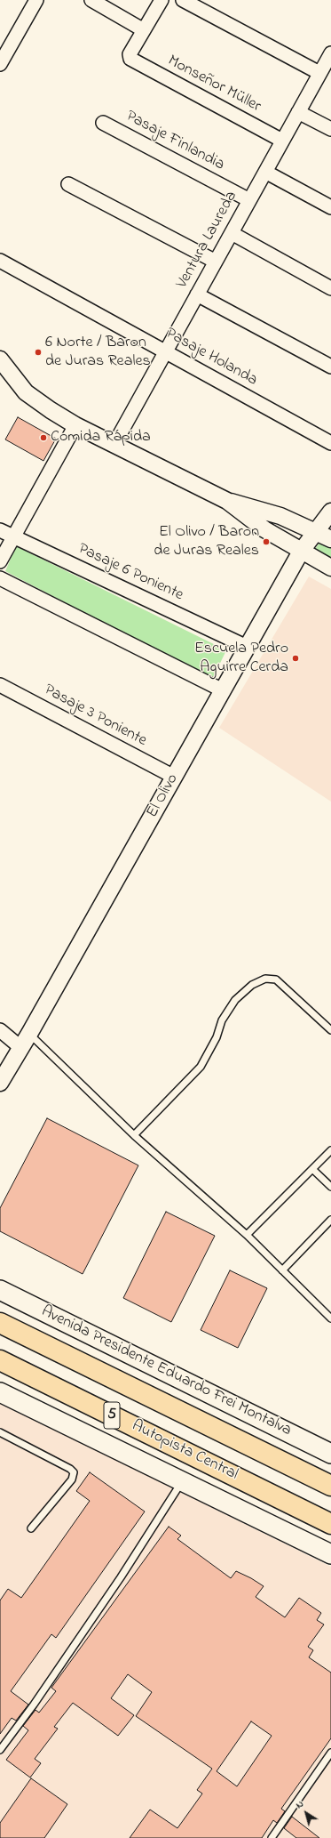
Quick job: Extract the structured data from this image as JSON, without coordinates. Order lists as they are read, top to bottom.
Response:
{
  "streets": {
    "highway": ["5", "Autopista Central"],
    "main road": ["Avenida Presidente Eduardo Frei Montalva"],
    "street": [
      "Monseñor Müller",
      "Pasaje Finlandia",
      "Ventura Laureda",
      "Pasaje Holanda",
      "Pasaje 6 Poniente",
      "Pasaje 3 Poniente",
      "El Olivo"
    ]
  },
  "crossings": [
    ["Monseñor Müller", "Ventura Laureda"],
    ["Pasaje Finlandia", "Ventura Laureda"],
    ["Ventura Laureda", "Pasaje Holanda"],
    ["Pasaje 6 Poniente", "El Olivo"],
    ["Pasaje 3 Poniente", "El Olivo"]
  ],
  "places": [
    "6 Norte / Baron de Juras Reales",
    "Comida Rápida",
    "El Olivo / Baron de Juras Reales",
    "Escuela Pedro Aguirre Cerda"
  ],
  "north": "top left"
}
